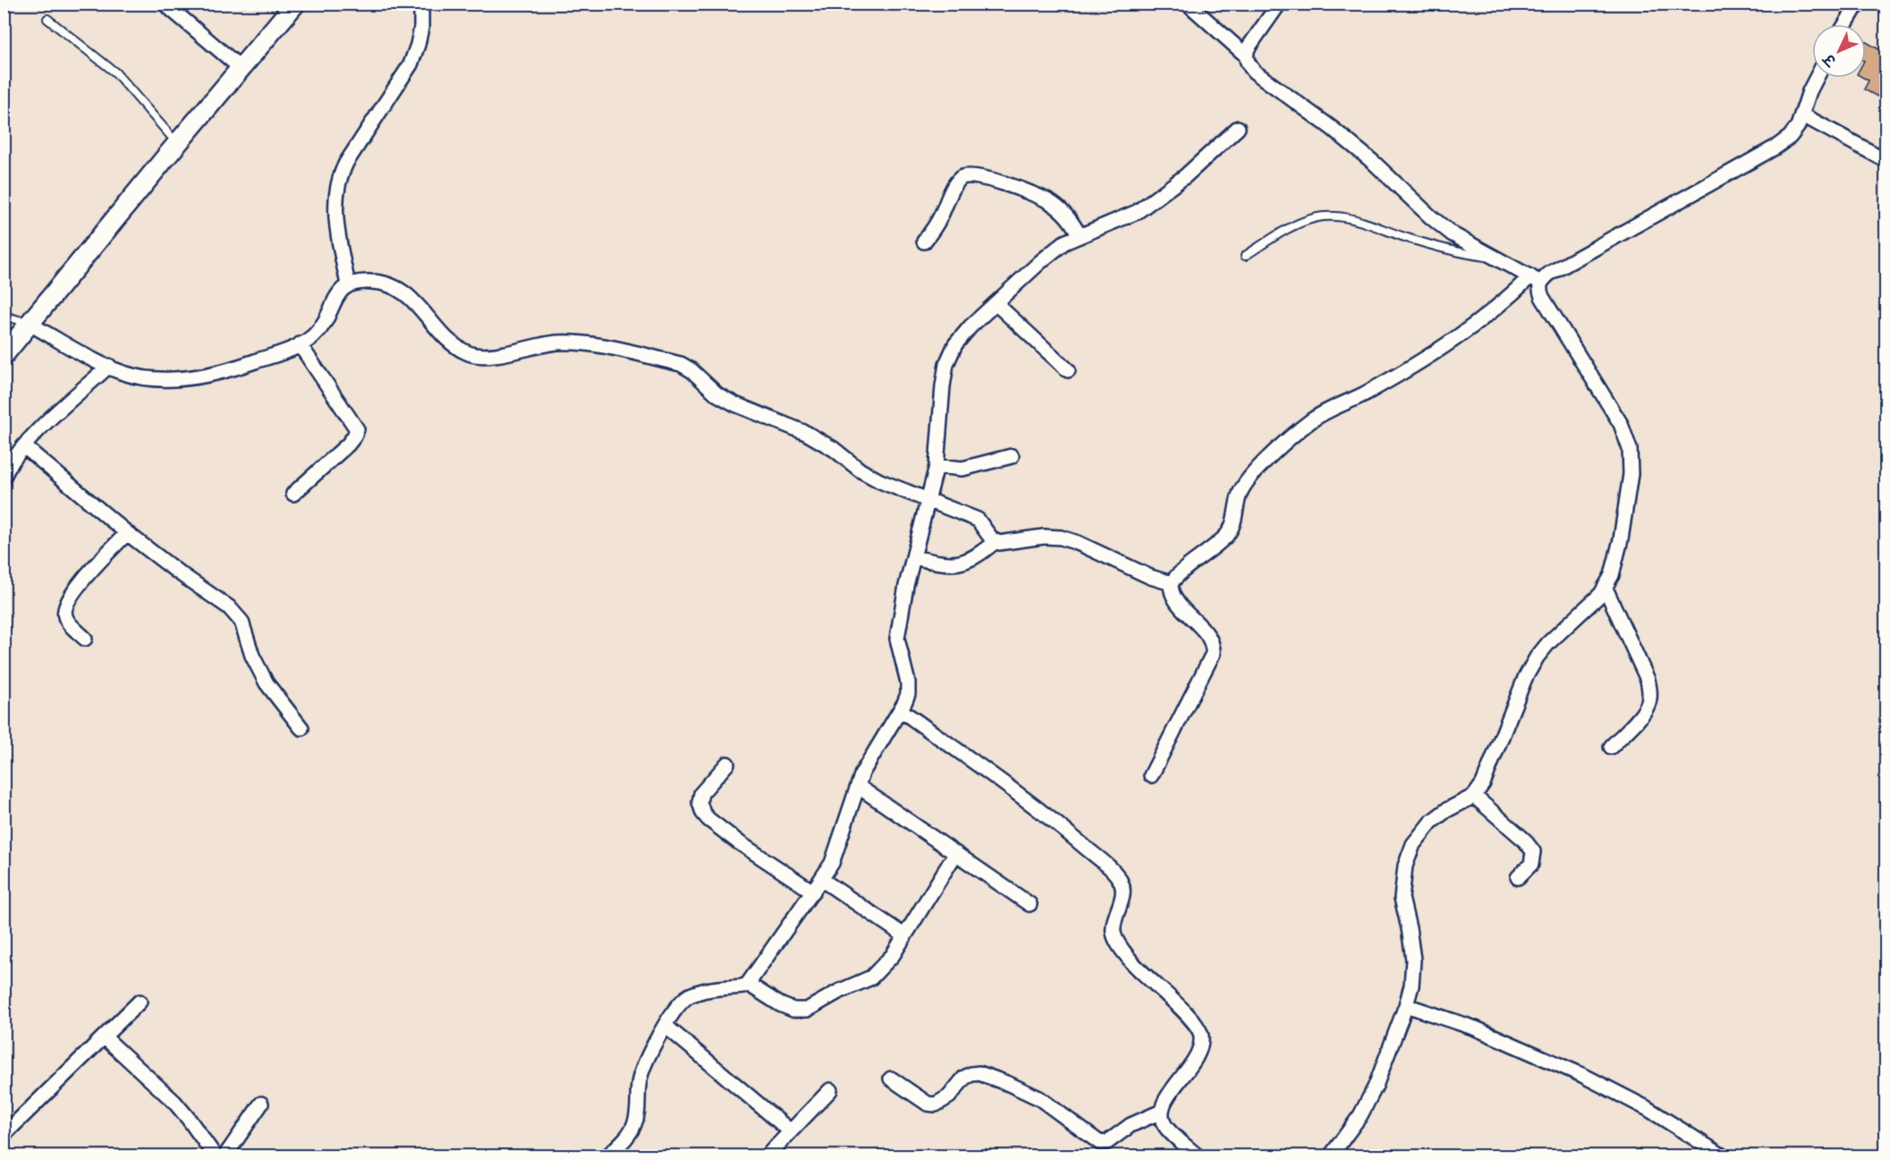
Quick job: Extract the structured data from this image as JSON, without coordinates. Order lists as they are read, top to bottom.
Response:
{
  "north": "bottom left"
}
